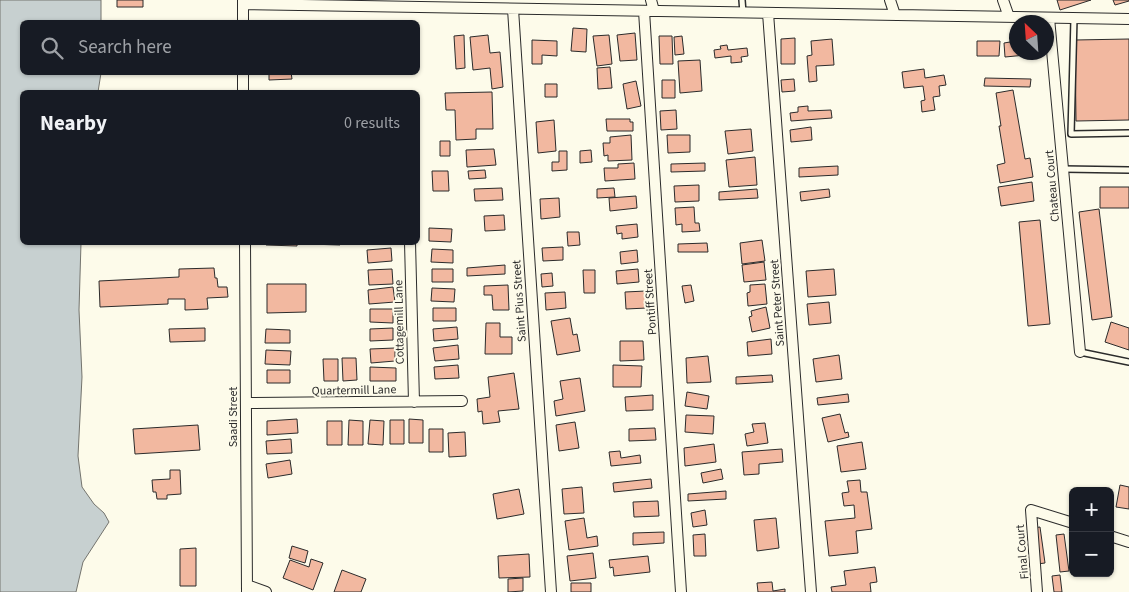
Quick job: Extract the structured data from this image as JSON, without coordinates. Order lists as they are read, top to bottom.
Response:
{
  "streets": {
    "street": [
      "Chateau Court",
      "Saint Pius Street",
      "Pontiff Street",
      "Saint Peter Street",
      "Cottagemill Lane",
      "Quartermill Lane",
      "Saadi Street",
      "Final Court"
    ]
  },
  "crossings": [
    ["Cottagemill Lane", "Quartermill Lane"],
    ["Quartermill Lane", "Saadi Street"]
  ],
  "north": "top left",
  "page": {
    "search": "Search here",
    "heading": ["Nearby", "0 results"],
    "map_buttons": ["+", "−"]
  }
}
